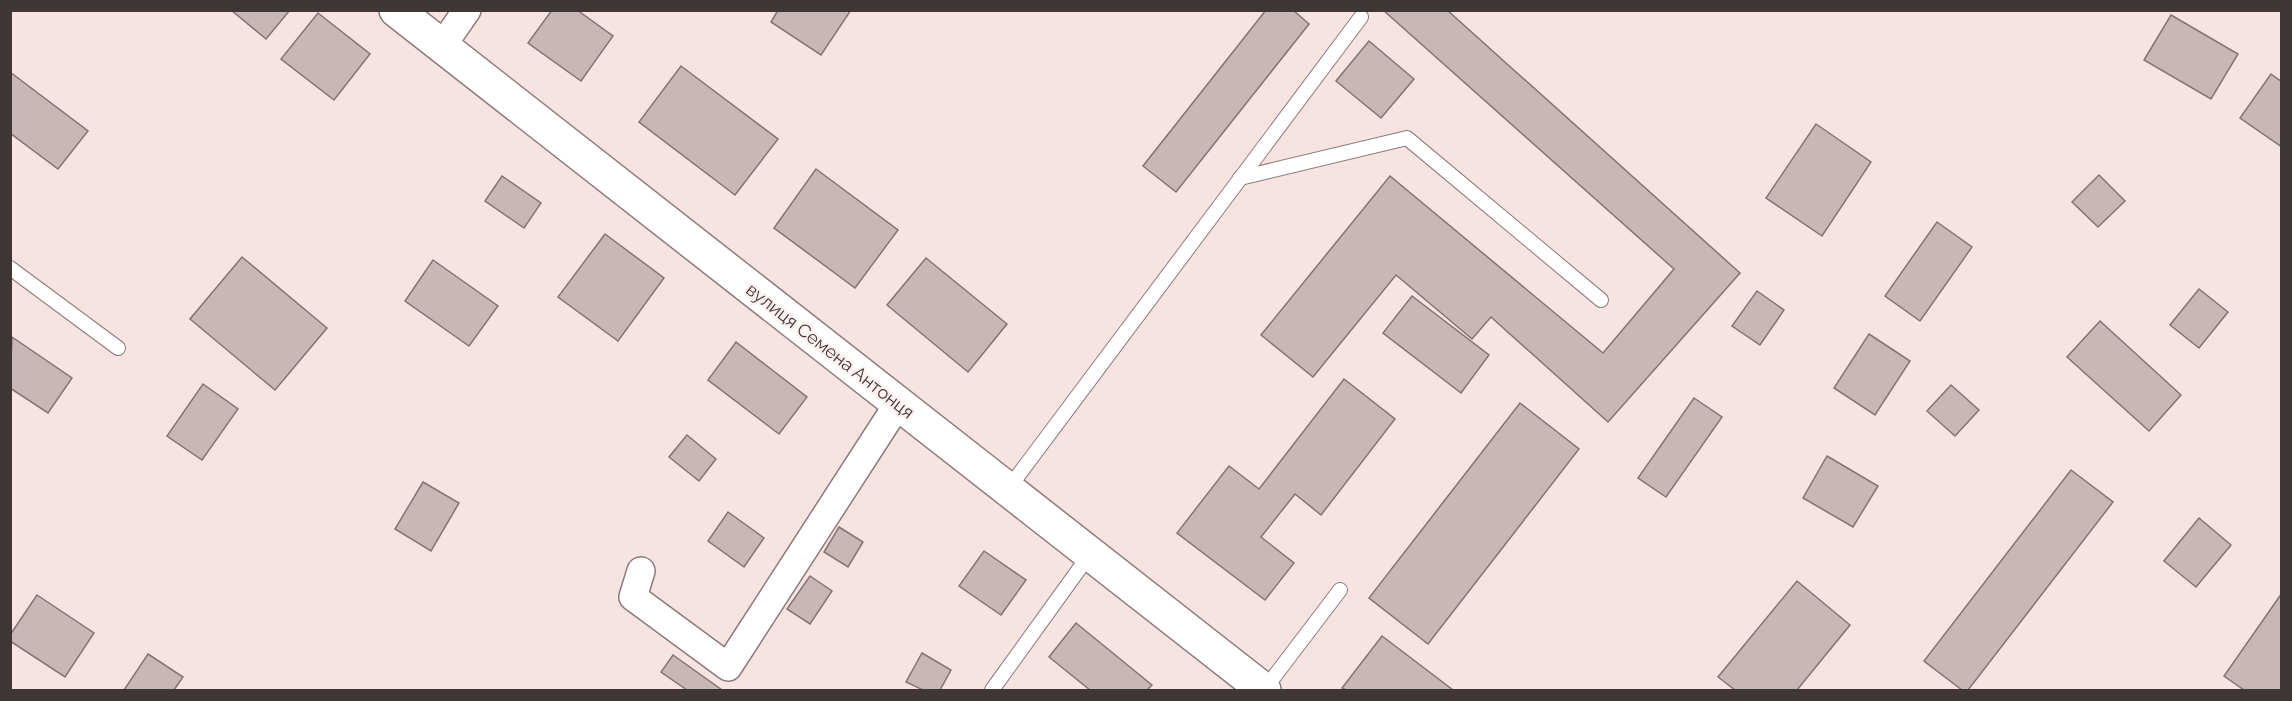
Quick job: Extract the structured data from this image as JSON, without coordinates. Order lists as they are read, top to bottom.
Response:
{
  "streets": {
    "street": ["вулиця Семена Антонця"]
  }
}
